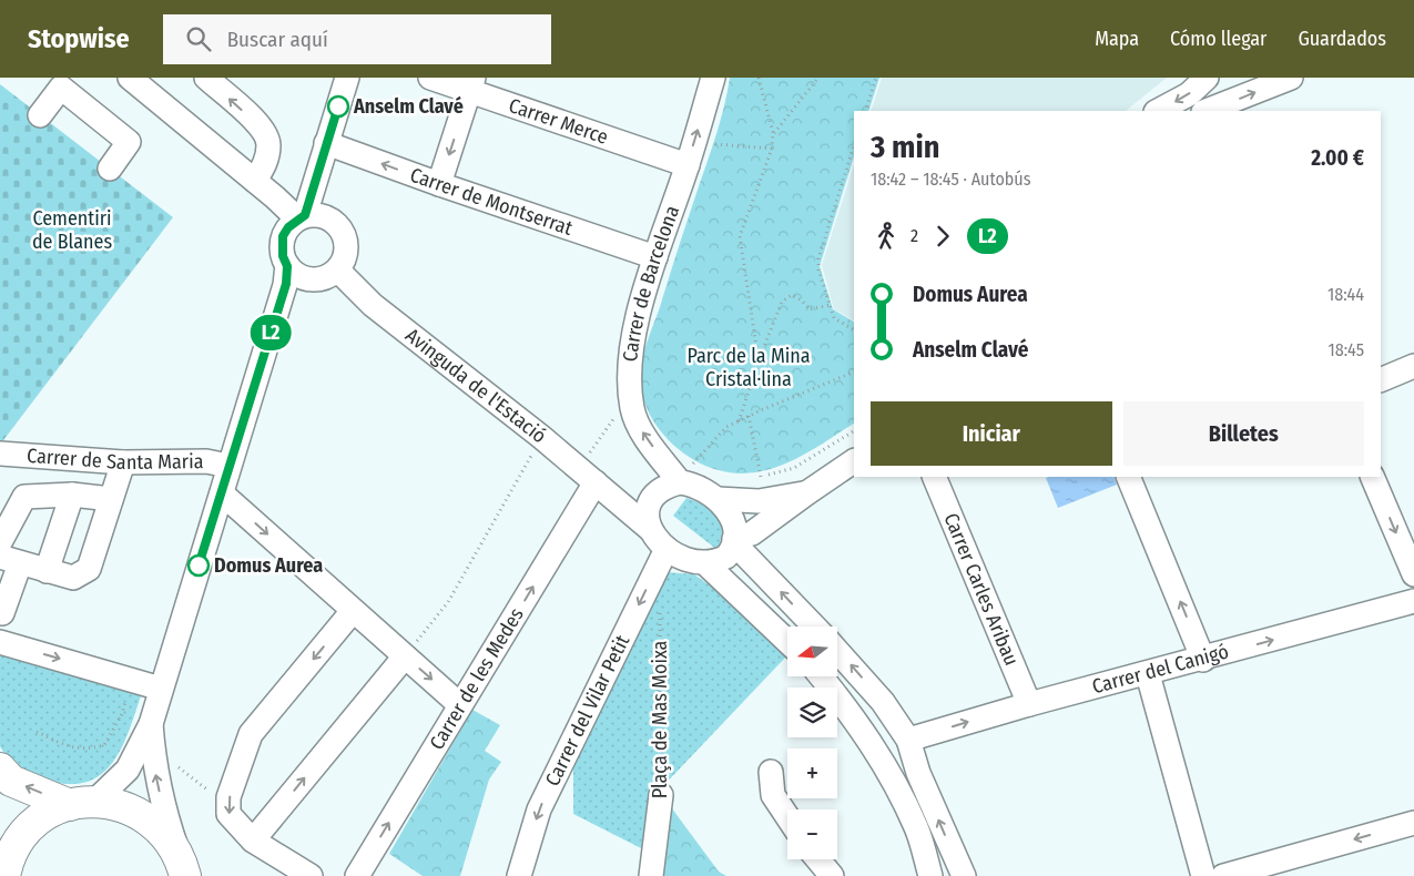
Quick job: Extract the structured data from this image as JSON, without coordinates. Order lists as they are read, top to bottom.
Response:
{
  "streets": {
    "street": [
      "Carrer Merce",
      "Carrer de Montserrat",
      "Carrer de Barcelona",
      "Avinguda de l'Estació",
      "Carrer de Santa Maria",
      "Carrer Carles Aribau",
      "Carrer del Canigó",
      "Carrer de les Medes",
      "Carrer del Vilar Petit",
      "Plaça de Mas Moixa"
    ]
  },
  "crossings": [
    ["Carrer Merce", "Carrer de Barcelona"],
    ["Carrer de Montserrat", "Carrer de Barcelona"],
    ["Carrer de Barcelona", "Avinguda de l'Estació"],
    ["Carrer de Barcelona", "Carrer del Vilar Petit"],
    ["Avinguda de l'Estació", "Carrer de les Medes"],
    ["Avinguda de l'Estació", "Carrer del Vilar Petit"],
    ["Carrer Carles Aribau", "Carrer del Canigó"]
  ],
  "one_way": ["Carrer de Barcelona", "Carrer del Canigó", "Carrer del Vilar Petit"],
  "parks": ["Cementiri de Blanes", "Parc de la Mina Cristal·lina"],
  "places": ["Anselm Clavé", "Domus Aurea"],
  "lines": ["bus line L2"],
  "north": "left",
  "page": {
    "header": "Stopwise",
    "search": "Buscar aquí",
    "nav": ["Mapa", "Cómo llegar", "Guardados"],
    "on_map": "L2",
    "heading": ["3 min", "18:42 – 18:45 · Autobús", "2.00 €"],
    "legs": ["2", "L2"],
    "list": [
      {
        "name": "Domus Aurea",
        "value": "18:44"
      },
      {
        "name": "Anselm Clavé",
        "value": "18:45"
      }
    ],
    "buttons": ["Iniciar", "Billetes"],
    "map_buttons": ["+", "−"]
  }
}
